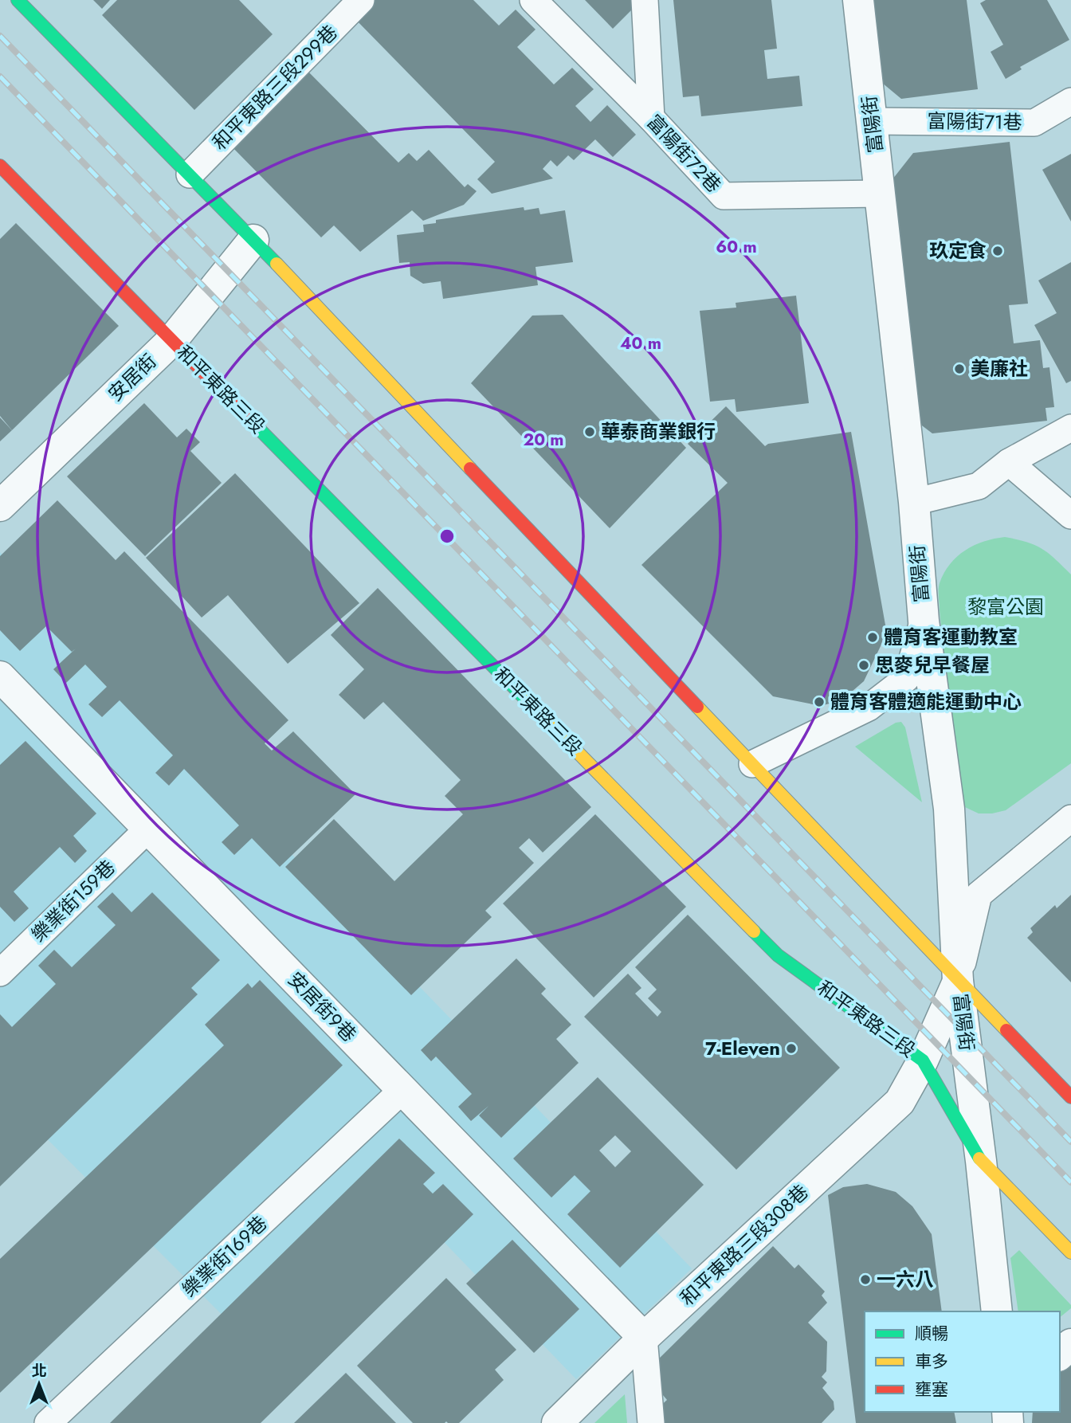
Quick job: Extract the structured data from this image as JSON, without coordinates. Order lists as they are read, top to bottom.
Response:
{
  "streets": {
    "main road": ["和平東路三段"],
    "street": [
      "富陽街",
      "安居街",
      "安居街9巷",
      "和平東路三段308巷"
    ],
    "lane": [
      "和平東路三段299巷",
      "富陽街71巷",
      "富陽街72巷",
      "樂業街159巷",
      "樂業街169巷"
    ]
  },
  "crossings": [
    ["富陽街71巷", "富陽街"],
    ["富陽街", "富陽街72巷"],
    ["富陽街", "和平東路三段"],
    ["富陽街", "和平東路三段308巷"],
    ["安居街", "和平東路三段"],
    ["和平東路三段", "和平東路三段308巷"],
    ["樂業街159巷", "安居街9巷"],
    ["安居街9巷", "和平東路三段308巷"],
    ["安居街9巷", "樂業街169巷"]
  ],
  "parks": ["黎富公園"],
  "places": [
    "玖定食",
    "美廉社",
    "華泰商業銀行",
    "體育客運動教室",
    "思麥兒早餐屋",
    "體育客體適能運動中心",
    "7-Eleven",
    "一六八"
  ],
  "legend": ["順暢", "車多", "壅塞"],
  "north": "top",
  "rings": ["60 m", "40 m", "20 m"]
}
